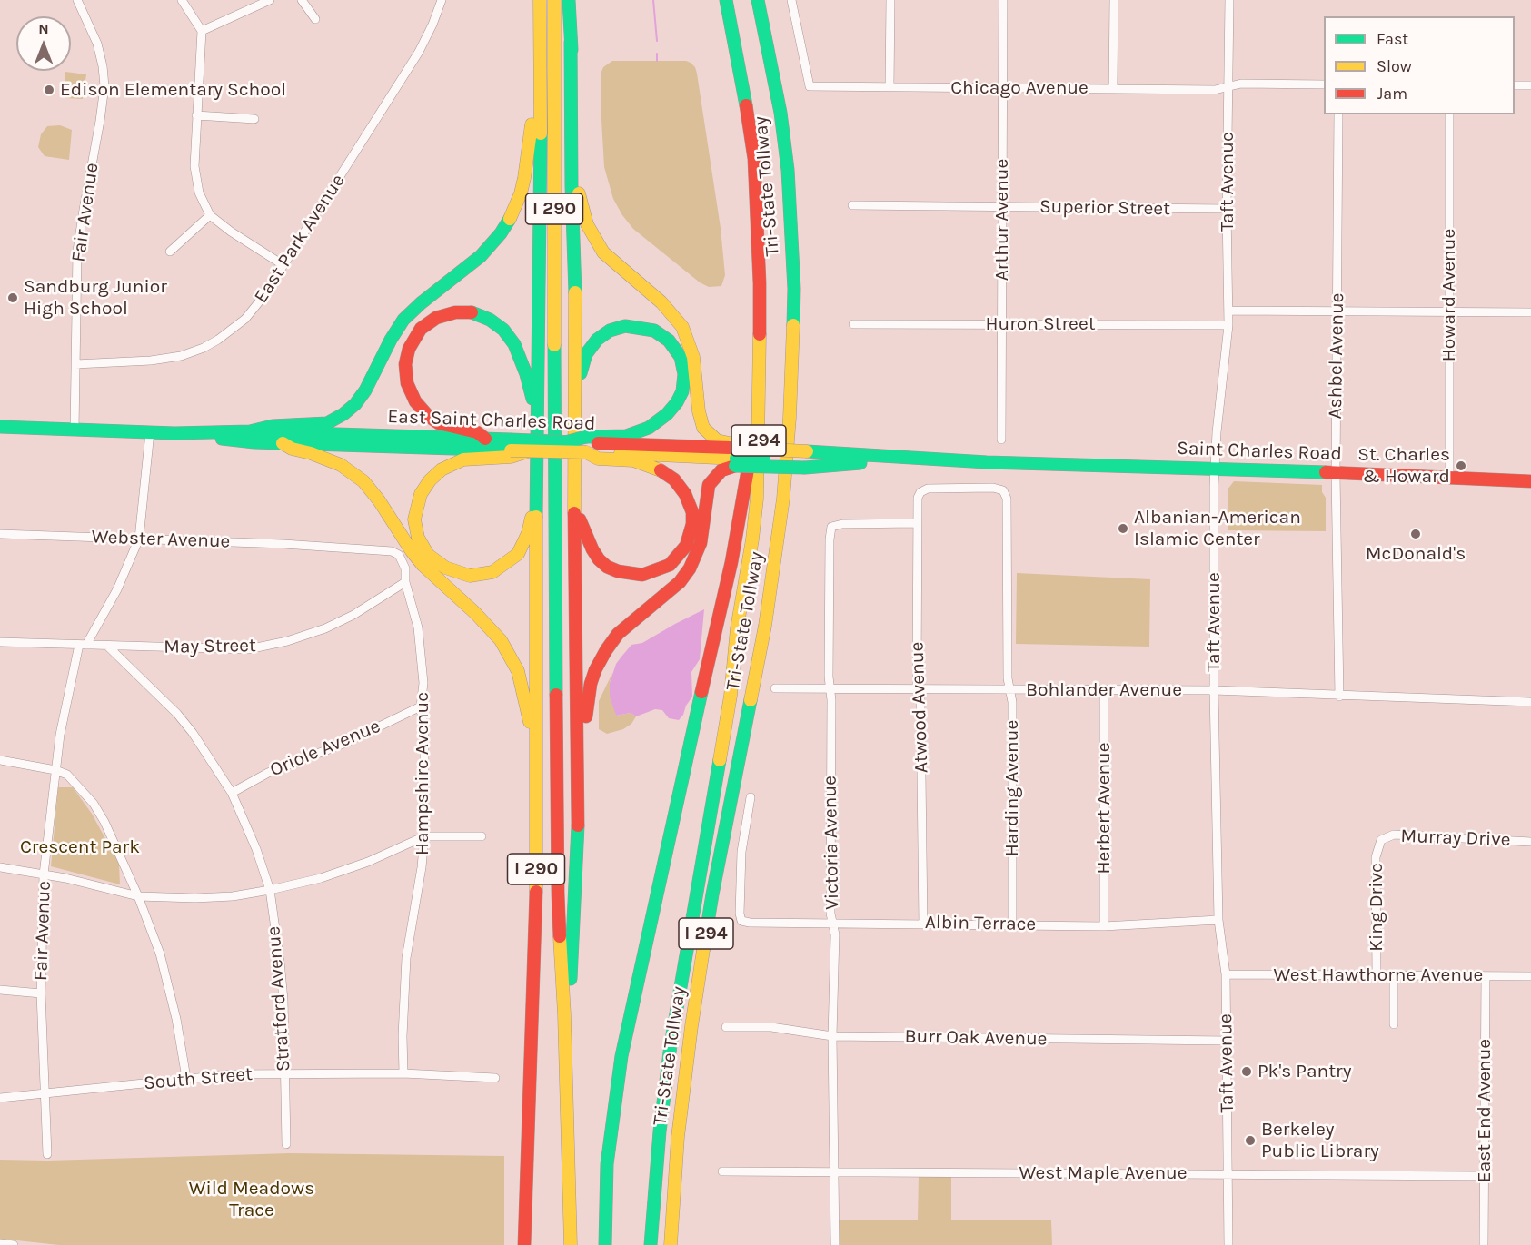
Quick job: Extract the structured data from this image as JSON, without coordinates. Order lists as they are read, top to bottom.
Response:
{
  "streets": {
    "main road": [
      "Tri-State Tollway",
      "I 290",
      "East Saint Charles Road",
      "I 294",
      "Saint Charles Road"
    ],
    "street": [
      "Chicago Avenue",
      "Taft Avenue",
      "Superior Street",
      "Fair Avenue",
      "Arthur Avenue",
      "East Park Avenue",
      "Howard Avenue",
      "Huron Street",
      "Ashbel Avenue",
      "Webster Avenue",
      "May Street",
      "Bohlander Avenue",
      "Atwood Avenue",
      "Oriole Avenue",
      "Hampshire Avenue",
      "Harding Avenue",
      "Herbert Avenue",
      "Murray Drive",
      "Victoria Avenue",
      "King Drive",
      "Albin Terrace",
      "West Hawthorne Avenue",
      "Stratford Avenue",
      "Burr Oak Avenue",
      "South Street",
      "East End Avenue",
      "West Maple Avenue"
    ]
  },
  "crossings": [
    ["Chicago Avenue", "Taft Avenue"],
    ["Chicago Avenue", "Arthur Avenue"],
    ["Taft Avenue", "Superior Street"],
    ["Taft Avenue", "Huron Street"],
    ["Taft Avenue", "Saint Charles Road"],
    ["Taft Avenue", "Bohlander Avenue"],
    ["Taft Avenue", "Albin Terrace"],
    ["Taft Avenue", "West Hawthorne Avenue"],
    ["Taft Avenue", "Burr Oak Avenue"],
    ["Taft Avenue", "West Maple Avenue"],
    ["Superior Street", "Arthur Avenue"],
    ["Fair Avenue", "East Park Avenue"],
    ["Fair Avenue", "East Saint Charles Road"],
    ["Fair Avenue", "Webster Avenue"],
    ["Fair Avenue", "May Street"],
    ["Fair Avenue", "South Street"],
    ["Arthur Avenue", "Huron Street"],
    ["Howard Avenue", "Saint Charles Road"],
    ["Ashbel Avenue", "Saint Charles Road"],
    ["Ashbel Avenue", "Bohlander Avenue"],
    ["Webster Avenue", "Hampshire Avenue"],
    ["May Street", "Hampshire Avenue"],
    ["May Street", "Stratford Avenue"],
    ["Bohlander Avenue", "Atwood Avenue"],
    ["Bohlander Avenue", "Harding Avenue"],
    ["Bohlander Avenue", "Herbert Avenue"],
    ["Bohlander Avenue", "Victoria Avenue"],
    ["Atwood Avenue", "Harding Avenue"],
    ["Atwood Avenue", "Victoria Avenue"],
    ["Atwood Avenue", "Albin Terrace"],
    ["Oriole Avenue", "Hampshire Avenue"],
    ["Oriole Avenue", "Stratford Avenue"],
    ["Hampshire Avenue", "South Street"],
    ["Harding Avenue", "Albin Terrace"],
    ["Herbert Avenue", "Albin Terrace"],
    ["Murray Drive", "King Drive"],
    ["Victoria Avenue", "Albin Terrace"],
    ["Victoria Avenue", "Burr Oak Avenue"],
    ["Victoria Avenue", "West Maple Avenue"],
    ["King Drive", "West Hawthorne Avenue"],
    ["West Hawthorne Avenue", "East End Avenue"],
    ["Stratford Avenue", "South Street"],
    ["East End Avenue", "West Maple Avenue"]
  ],
  "parks": ["Crescent Park", "Wild Meadows Trace"],
  "places": [
    "Edison Elementary School",
    "Sandburg Junior High School",
    "St. Charles & Howard",
    "Albanian-American Islamic Center",
    "McDonald's",
    "Pk's Pantry",
    "Berkeley Public Library"
  ],
  "legend": ["Fast", "Slow", "Jam"],
  "north": "top"
}
